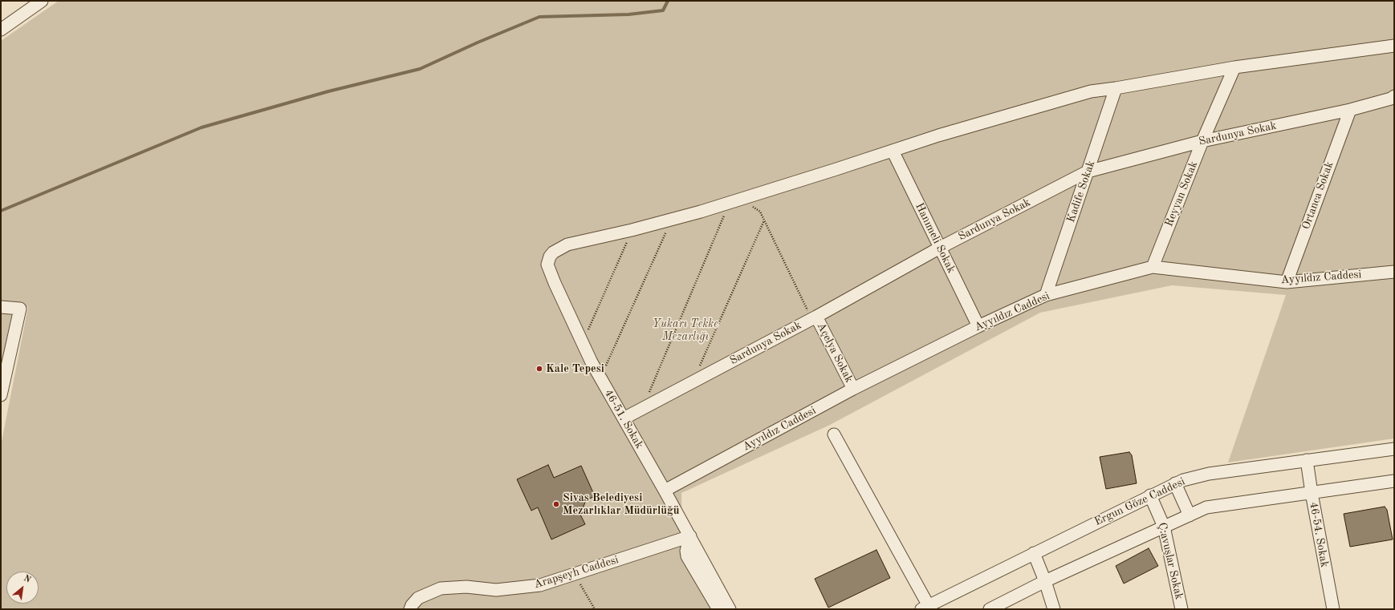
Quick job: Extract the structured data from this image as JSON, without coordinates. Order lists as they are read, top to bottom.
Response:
{
  "streets": {
    "street": [
      "Sardunya Sokak",
      "Kadife Sokak",
      "Reyyan Sokak",
      "Ortanca Sokak",
      "Hanımeli Sokak",
      "Ayyıldız Caddesi",
      "Açelya Sokak",
      "46-51. Sokak",
      "Ergun Göze Caddesi",
      "46-54. Sokak",
      "Ç:avuşlar Sokak",
      "Arapşeyh Caddesi"
    ]
  },
  "crossings": [
    ["Sardunya Sokak", "Kadife Sokak"],
    ["Sardunya Sokak", "Reyyan Sokak"],
    ["Sardunya Sokak", "Ortanca Sokak"],
    ["Sardunya Sokak", "Hanımeli Sokak"],
    ["Sardunya Sokak", "Açelya Sokak"],
    ["Sardunya Sokak", "46-51. Sokak"],
    ["Kadife Sokak", "Ayyıldız Caddesi"],
    ["Reyyan Sokak", "Ayyıldız Caddesi"],
    ["Ortanca Sokak", "Ayyıldız Caddesi"],
    ["Hanımeli Sokak", "Ayyıldız Caddesi"],
    ["Ayyıldız Caddesi", "Açelya Sokak"],
    ["Ayyıldız Caddesi", "46-51. Sokak"],
    ["46-51. Sokak", "Arapşeyh Caddesi"],
    ["Ergun Göze Caddesi", "46-54. Sokak"],
    ["Ergun Göze Caddesi", "Ç:avuşlar Sokak"]
  ],
  "parks": ["Yukarı Tekke Mezarlığı"],
  "places": ["Kale Tepesi", "Sivas Belediyesi Mezarlıklar Müdürlüğü"],
  "north": "top right"
}
